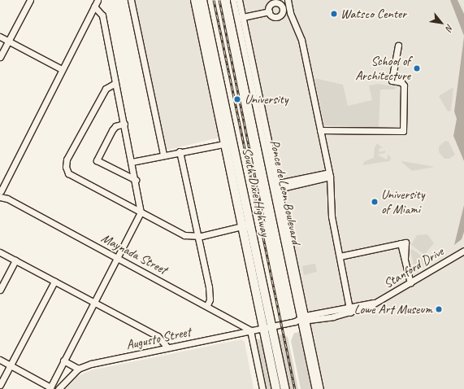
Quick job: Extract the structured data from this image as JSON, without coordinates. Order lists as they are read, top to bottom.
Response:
{
  "streets": {
    "highway": ["South Dixie Highway"],
    "street": [
      "Ponce de Leon Boulevard",
      "Maynada Street",
      "Stanford Drive",
      "Augusto Street"
    ]
  },
  "crossings": [
    ["South Dixie Highway", "Stanford Drive"],
    ["South Dixie Highway", "Augusto Street"],
    ["Ponce de Leon Boulevard", "Stanford Drive"],
    ["Maynada Street", "Augusto Street"],
    ["Stanford Drive", "Augusto Street"]
  ],
  "places": [
    "Watsco Center",
    "School of Architecture",
    "University",
    "University of Miami",
    "Lowe Art Museum"
  ],
  "north": "bottom right"
}
